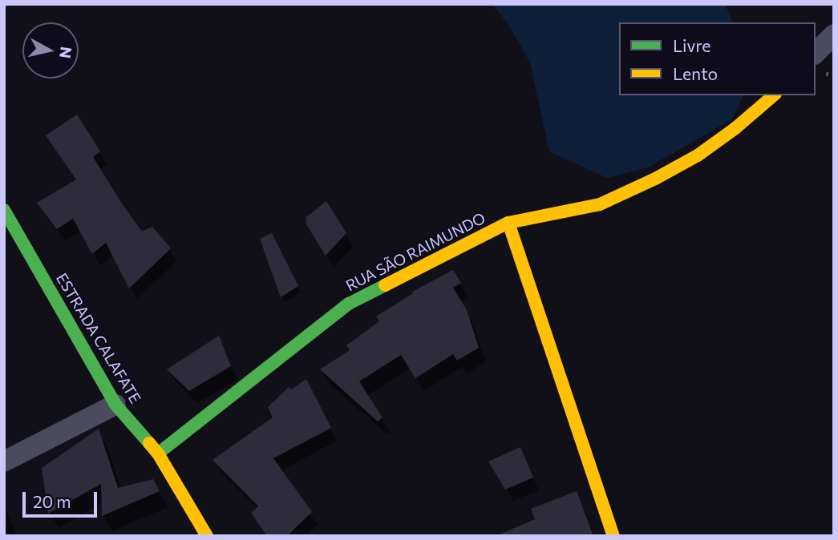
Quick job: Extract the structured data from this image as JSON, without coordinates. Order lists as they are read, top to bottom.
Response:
{
  "streets": {
    "street": ["RUA SÃO RAIMUNDO", "ESTRADA CALAFATE"]
  },
  "crossings": [
    ["RUA SÃO RAIMUNDO", "ESTRADA CALAFATE"]
  ],
  "legend": ["Livre", "Lento"],
  "scale_bar": "20 m",
  "north": "right"
}
